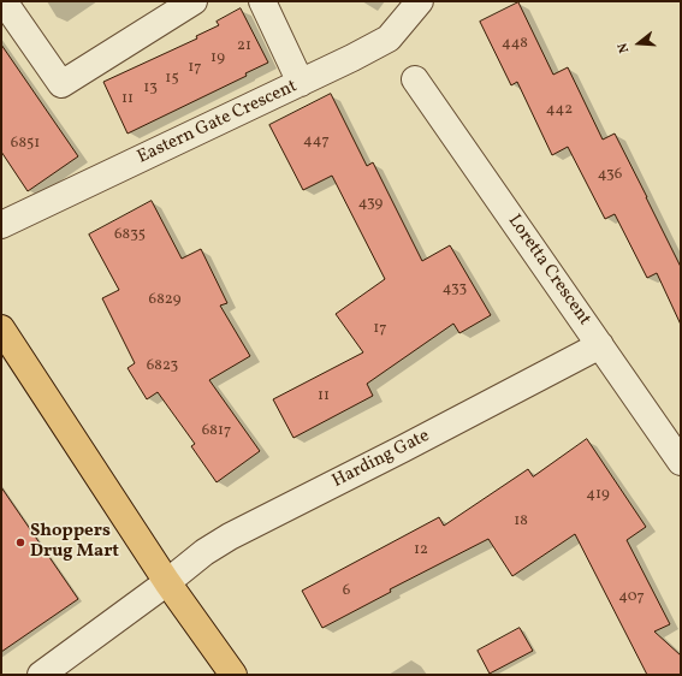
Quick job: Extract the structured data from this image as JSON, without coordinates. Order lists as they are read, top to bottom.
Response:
{
  "streets": {
    "street": ["Eastern Gate Crescent", "Loretta Crescent", "Harding Gate"]
  },
  "crossings": [
    ["Loretta Crescent", "Harding Gate"]
  ],
  "places": ["Shoppers Drug Mart"],
  "house_numbers": [
    "448",
    "21",
    "19",
    "17",
    "15",
    "13",
    "11",
    "442",
    "447",
    "6851",
    "436",
    "439",
    "6835",
    "433",
    "6829",
    "17",
    "6823",
    "11",
    "6817",
    "419",
    "18",
    "12",
    "6",
    "407"
  ],
  "north": "left"
}
